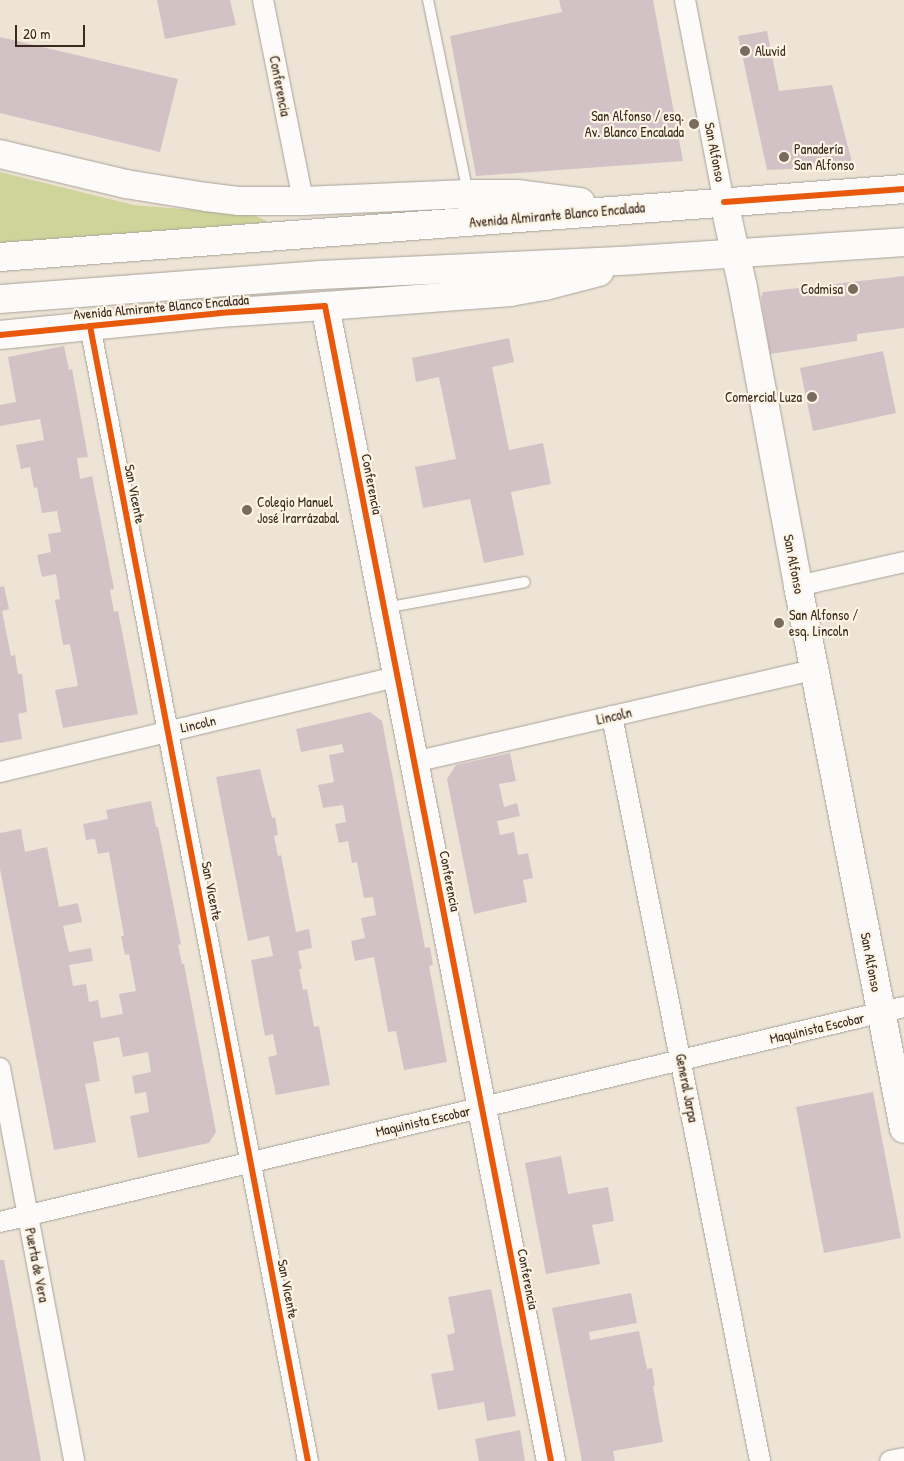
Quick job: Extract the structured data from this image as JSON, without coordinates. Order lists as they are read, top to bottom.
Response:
{
  "streets": {
    "street": [
      "Conferencia",
      "San Alfonso",
      "Avenida Almirante Blanco Encalada",
      "San Vicente",
      "Lincoln",
      "Maquinista Escobar",
      "General Jarpa",
      "Puerta de Vera"
    ]
  },
  "crossings": [
    ["Conferencia", "Avenida Almirante Blanco Encalada"],
    ["Conferencia", "Lincoln"],
    ["Conferencia", "Maquinista Escobar"],
    ["San Alfonso", "Avenida Almirante Blanco Encalada"],
    ["San Alfonso", "Lincoln"],
    ["San Alfonso", "Maquinista Escobar"],
    ["Avenida Almirante Blanco Encalada", "San Vicente"],
    ["San Vicente", "Lincoln"],
    ["San Vicente", "Maquinista Escobar"],
    ["Lincoln", "General Jarpa"],
    ["Maquinista Escobar", "General Jarpa"],
    ["Maquinista Escobar", "Puerta de Vera"]
  ],
  "places": [
    "Aluvid",
    "San Alfonso / esq. Av. Blanco Encalada",
    "Panadería San Alfonso",
    "Codmisa",
    "Comercial Luza",
    "Colegio Manuel José Irarrázabal",
    "San Alfonso / esq. Lincoln"
  ],
  "scale_bar": "20 m"
}
